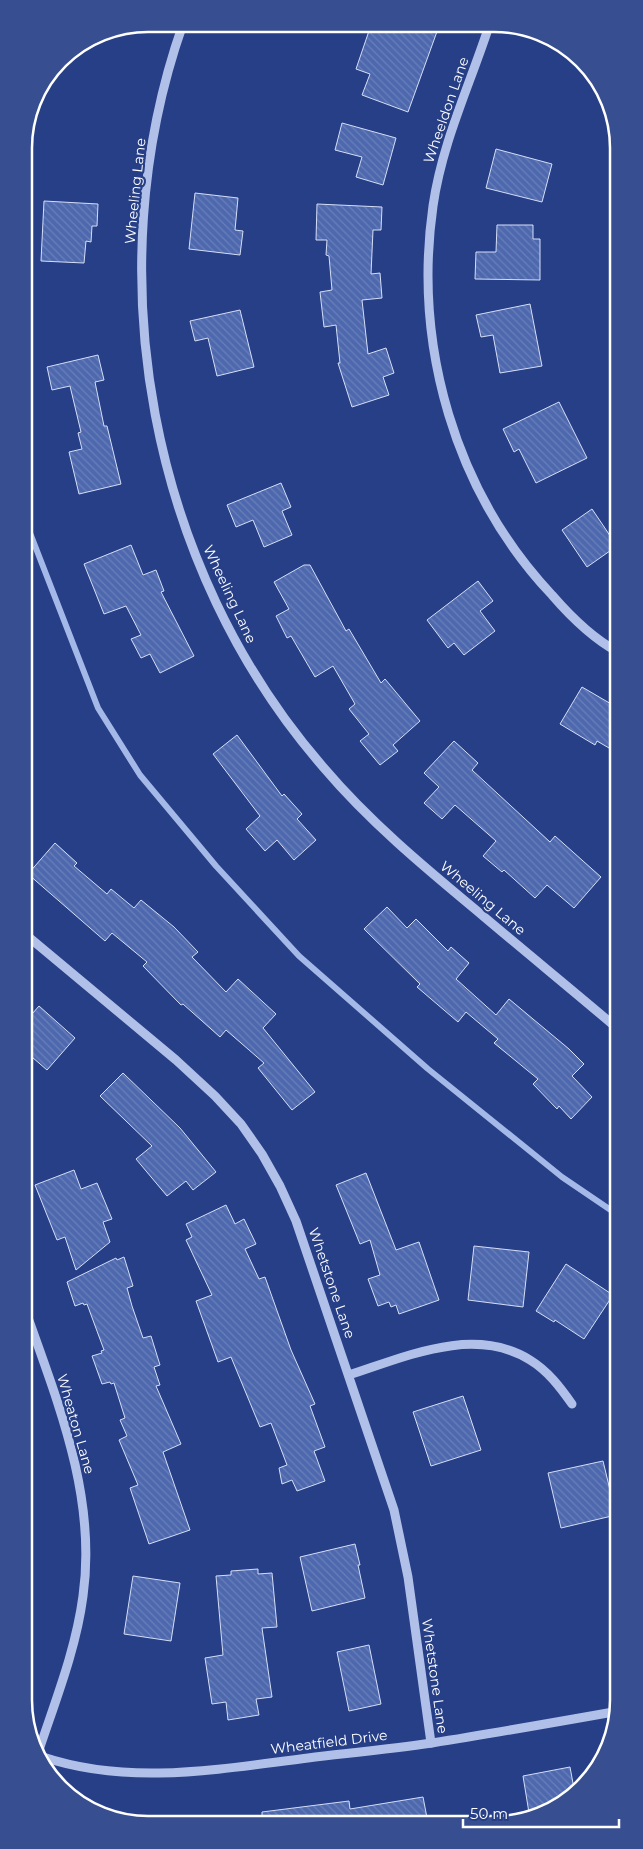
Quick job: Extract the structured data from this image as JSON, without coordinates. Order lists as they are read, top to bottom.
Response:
{
  "streets": {
    "street": [
      "Wheeldon Lane",
      "Wheeling Lane",
      "Whetstone Lane",
      "Wheaton Lane",
      "Wheatfield Drive"
    ]
  },
  "crossings": [
    ["Whetstone Lane", "Wheatfield Drive"]
  ],
  "scale_bar": "50 m"
}
